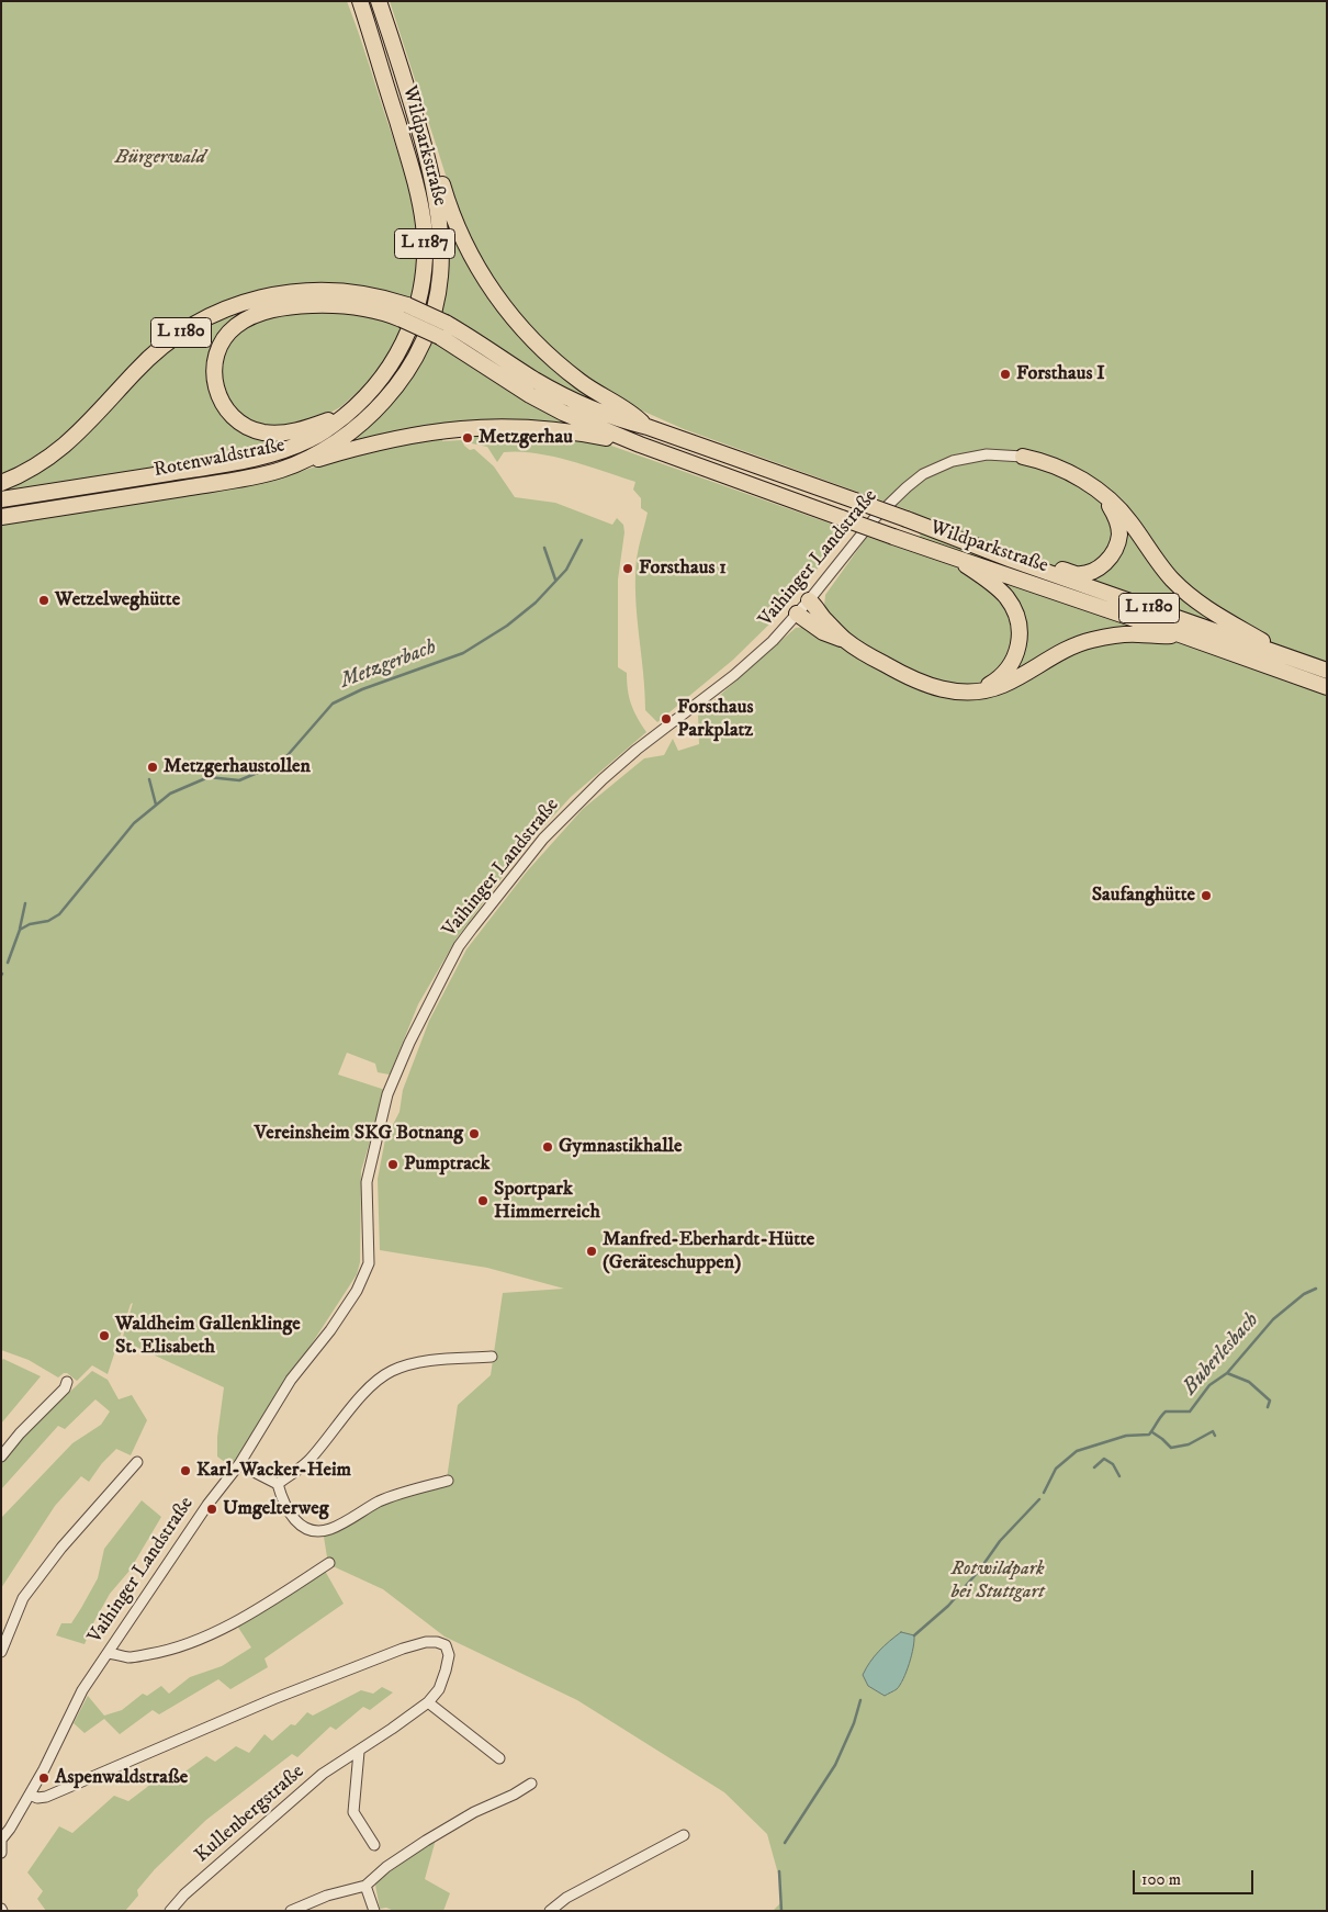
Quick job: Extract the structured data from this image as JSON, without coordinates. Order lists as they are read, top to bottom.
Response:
{
  "streets": {
    "highway": [
      "Wildparkstraße",
      "L 1187",
      "L 1180",
      "Rotenwaldstraße"
    ],
    "street": ["Vaihinger Landstraße", "Kullenbergstraße"]
  },
  "crossings": [
    ["Wildparkstraße", "L 1187"],
    ["Wildparkstraße", "L 1180"],
    ["Wildparkstraße", "Rotenwaldstraße"],
    ["L 1187", "L 1180"],
    ["L 1187", "Rotenwaldstraße"],
    ["L 1180", "Rotenwaldstraße"],
    ["L 1180", "Vaihinger Landstraße"],
    ["Vaihinger Landstraße", "Kullenbergstraße"]
  ],
  "water": ["Metzgerbach", "Buberlesbach"],
  "parks": ["Bürgerwald", "Rotwildpark bei Stuttgart"],
  "places": [
    "Forsthaus I",
    "Metzgerhau",
    "Forsthaus 1",
    "Wetzelweghütte",
    "Forsthaus Parkplatz",
    "Metzgerhaustollen",
    "Saufanghütte",
    "Vereinsheim SKG Botnang",
    "Gymnastikhalle",
    "Pumptrack",
    "Sportpark Himmerreich",
    "Manfred-Eberhardt-Hütte (Geräteschuppen)",
    "Waldheim Gallenklinge St. Elisabeth",
    "Karl-Wacker-Heim",
    "Umgelterweg",
    "Aspenwaldstraße"
  ],
  "scale_bar": "100 m"
}
